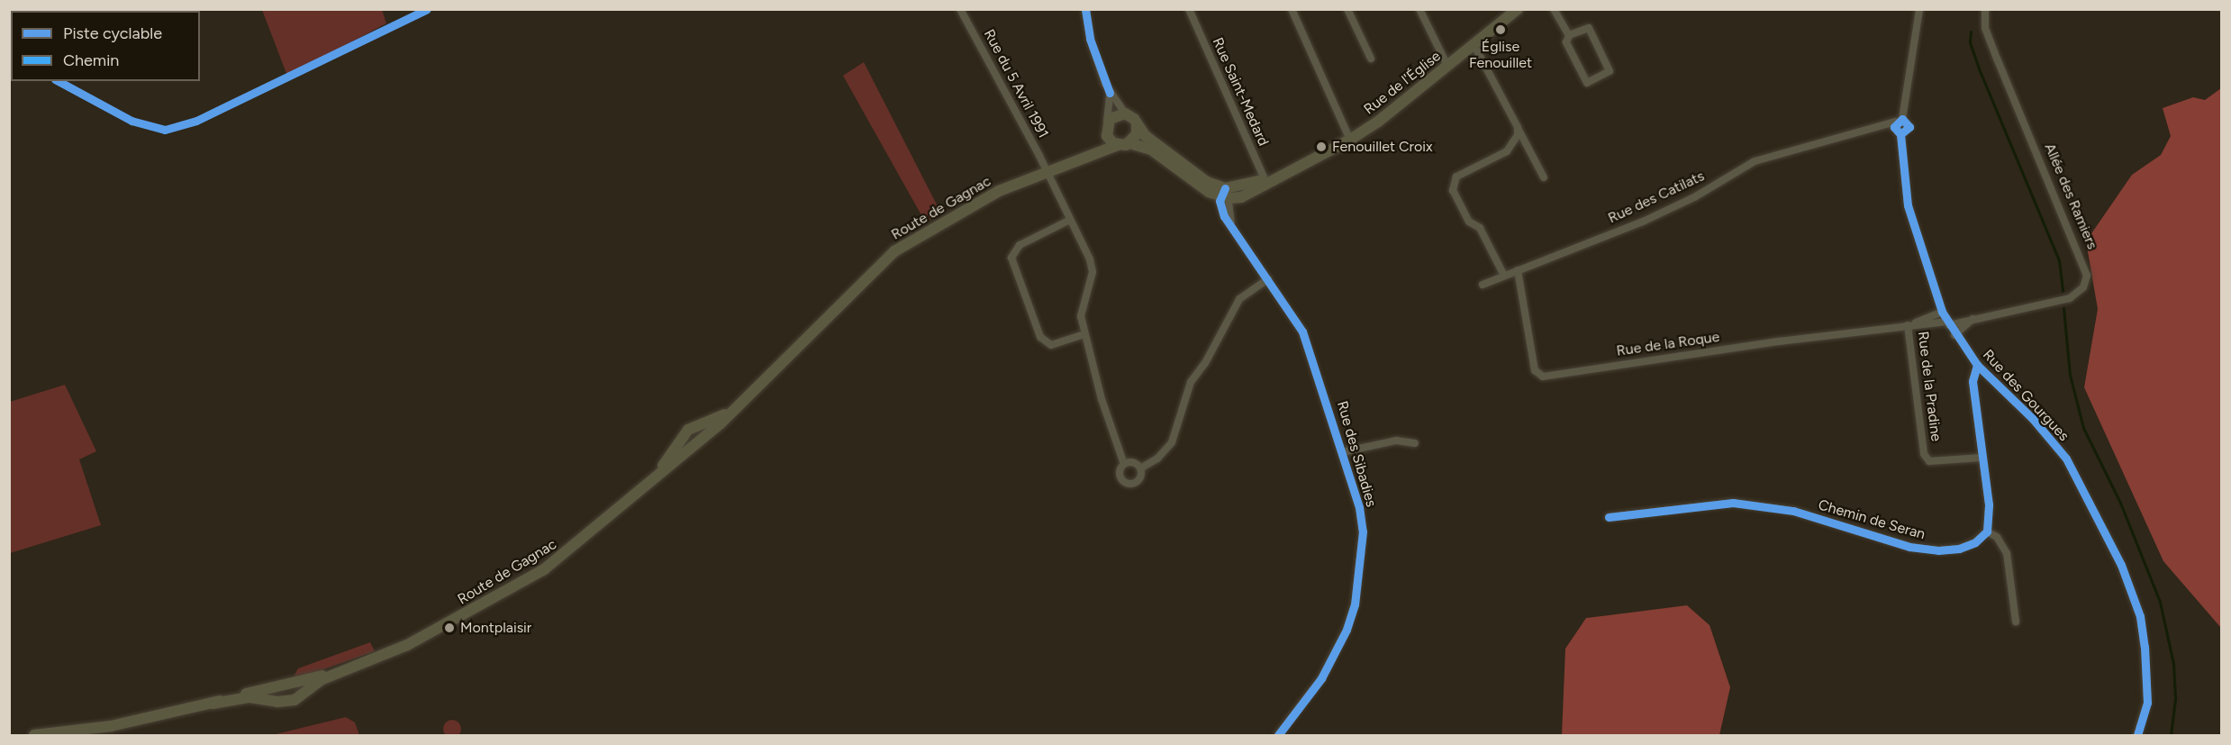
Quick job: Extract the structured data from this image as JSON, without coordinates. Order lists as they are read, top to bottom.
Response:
{
  "streets": {
    "main road": ["Rue de l'Église", "Route de Gagnac"],
    "street": [
      "Rue du 5 Avril 1991",
      "Rue Saint-Medard",
      "Allée des Ramiers",
      "Rue des Catilats",
      "Rue de la Roque",
      "Rue de la Pradine",
      "Rue des Gourgues",
      "Rue des Sibadies",
      "Chemin de Seran"
    ]
  },
  "crossings": [
    ["Rue de l'Église", "Rue Saint-Medard"],
    ["Rue de l'Église", "Rue des Sibadies"],
    ["Rue du 5 Avril 1991", "Route de Gagnac"],
    ["Allée des Ramiers", "Rue de la Roque"],
    ["Allée des Ramiers", "Rue des Gourgues"],
    ["Rue des Catilats", "Rue de la Roque"],
    ["Rue des Catilats", "Rue des Gourgues"],
    ["Rue de la Roque", "Rue de la Pradine"],
    ["Rue de la Roque", "Rue des Gourgues"]
  ],
  "places": ["Église Fenouillet", "Fenouillet Croix", "Montplaisir"],
  "legend": ["Piste cyclable", "Chemin"]
}
